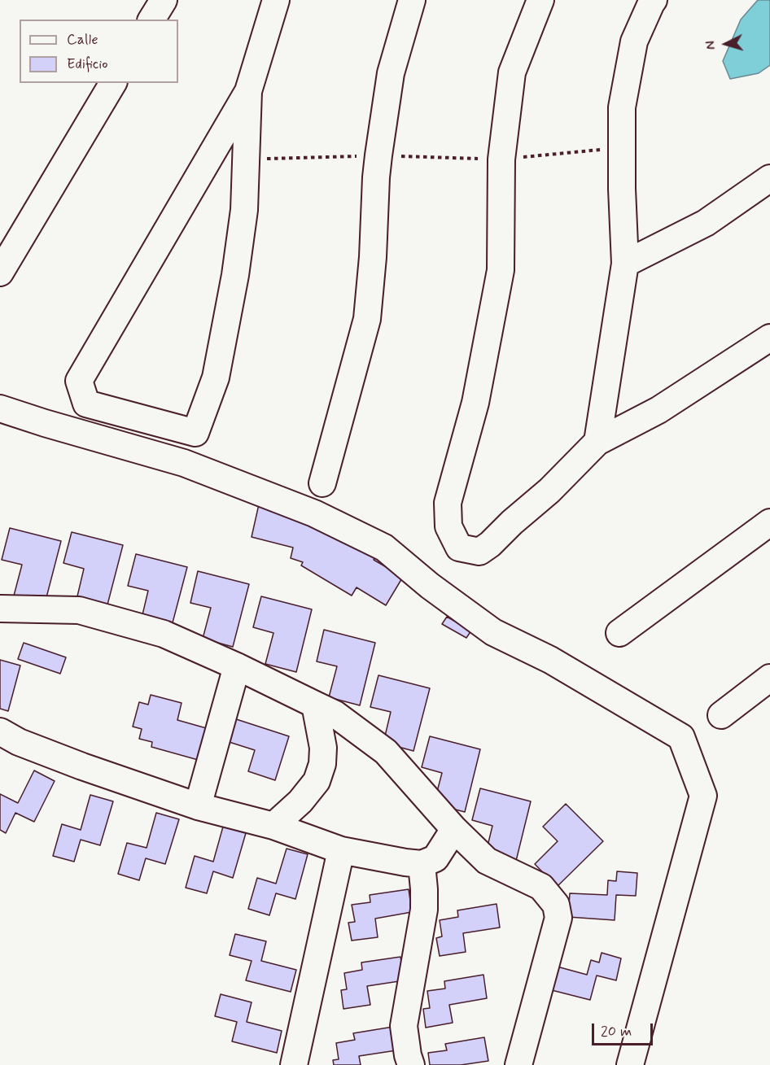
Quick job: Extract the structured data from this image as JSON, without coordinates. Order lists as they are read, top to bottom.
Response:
{
  "legend": ["Calle", "Edificio"],
  "scale_bar": "20 m",
  "north": "left"
}
